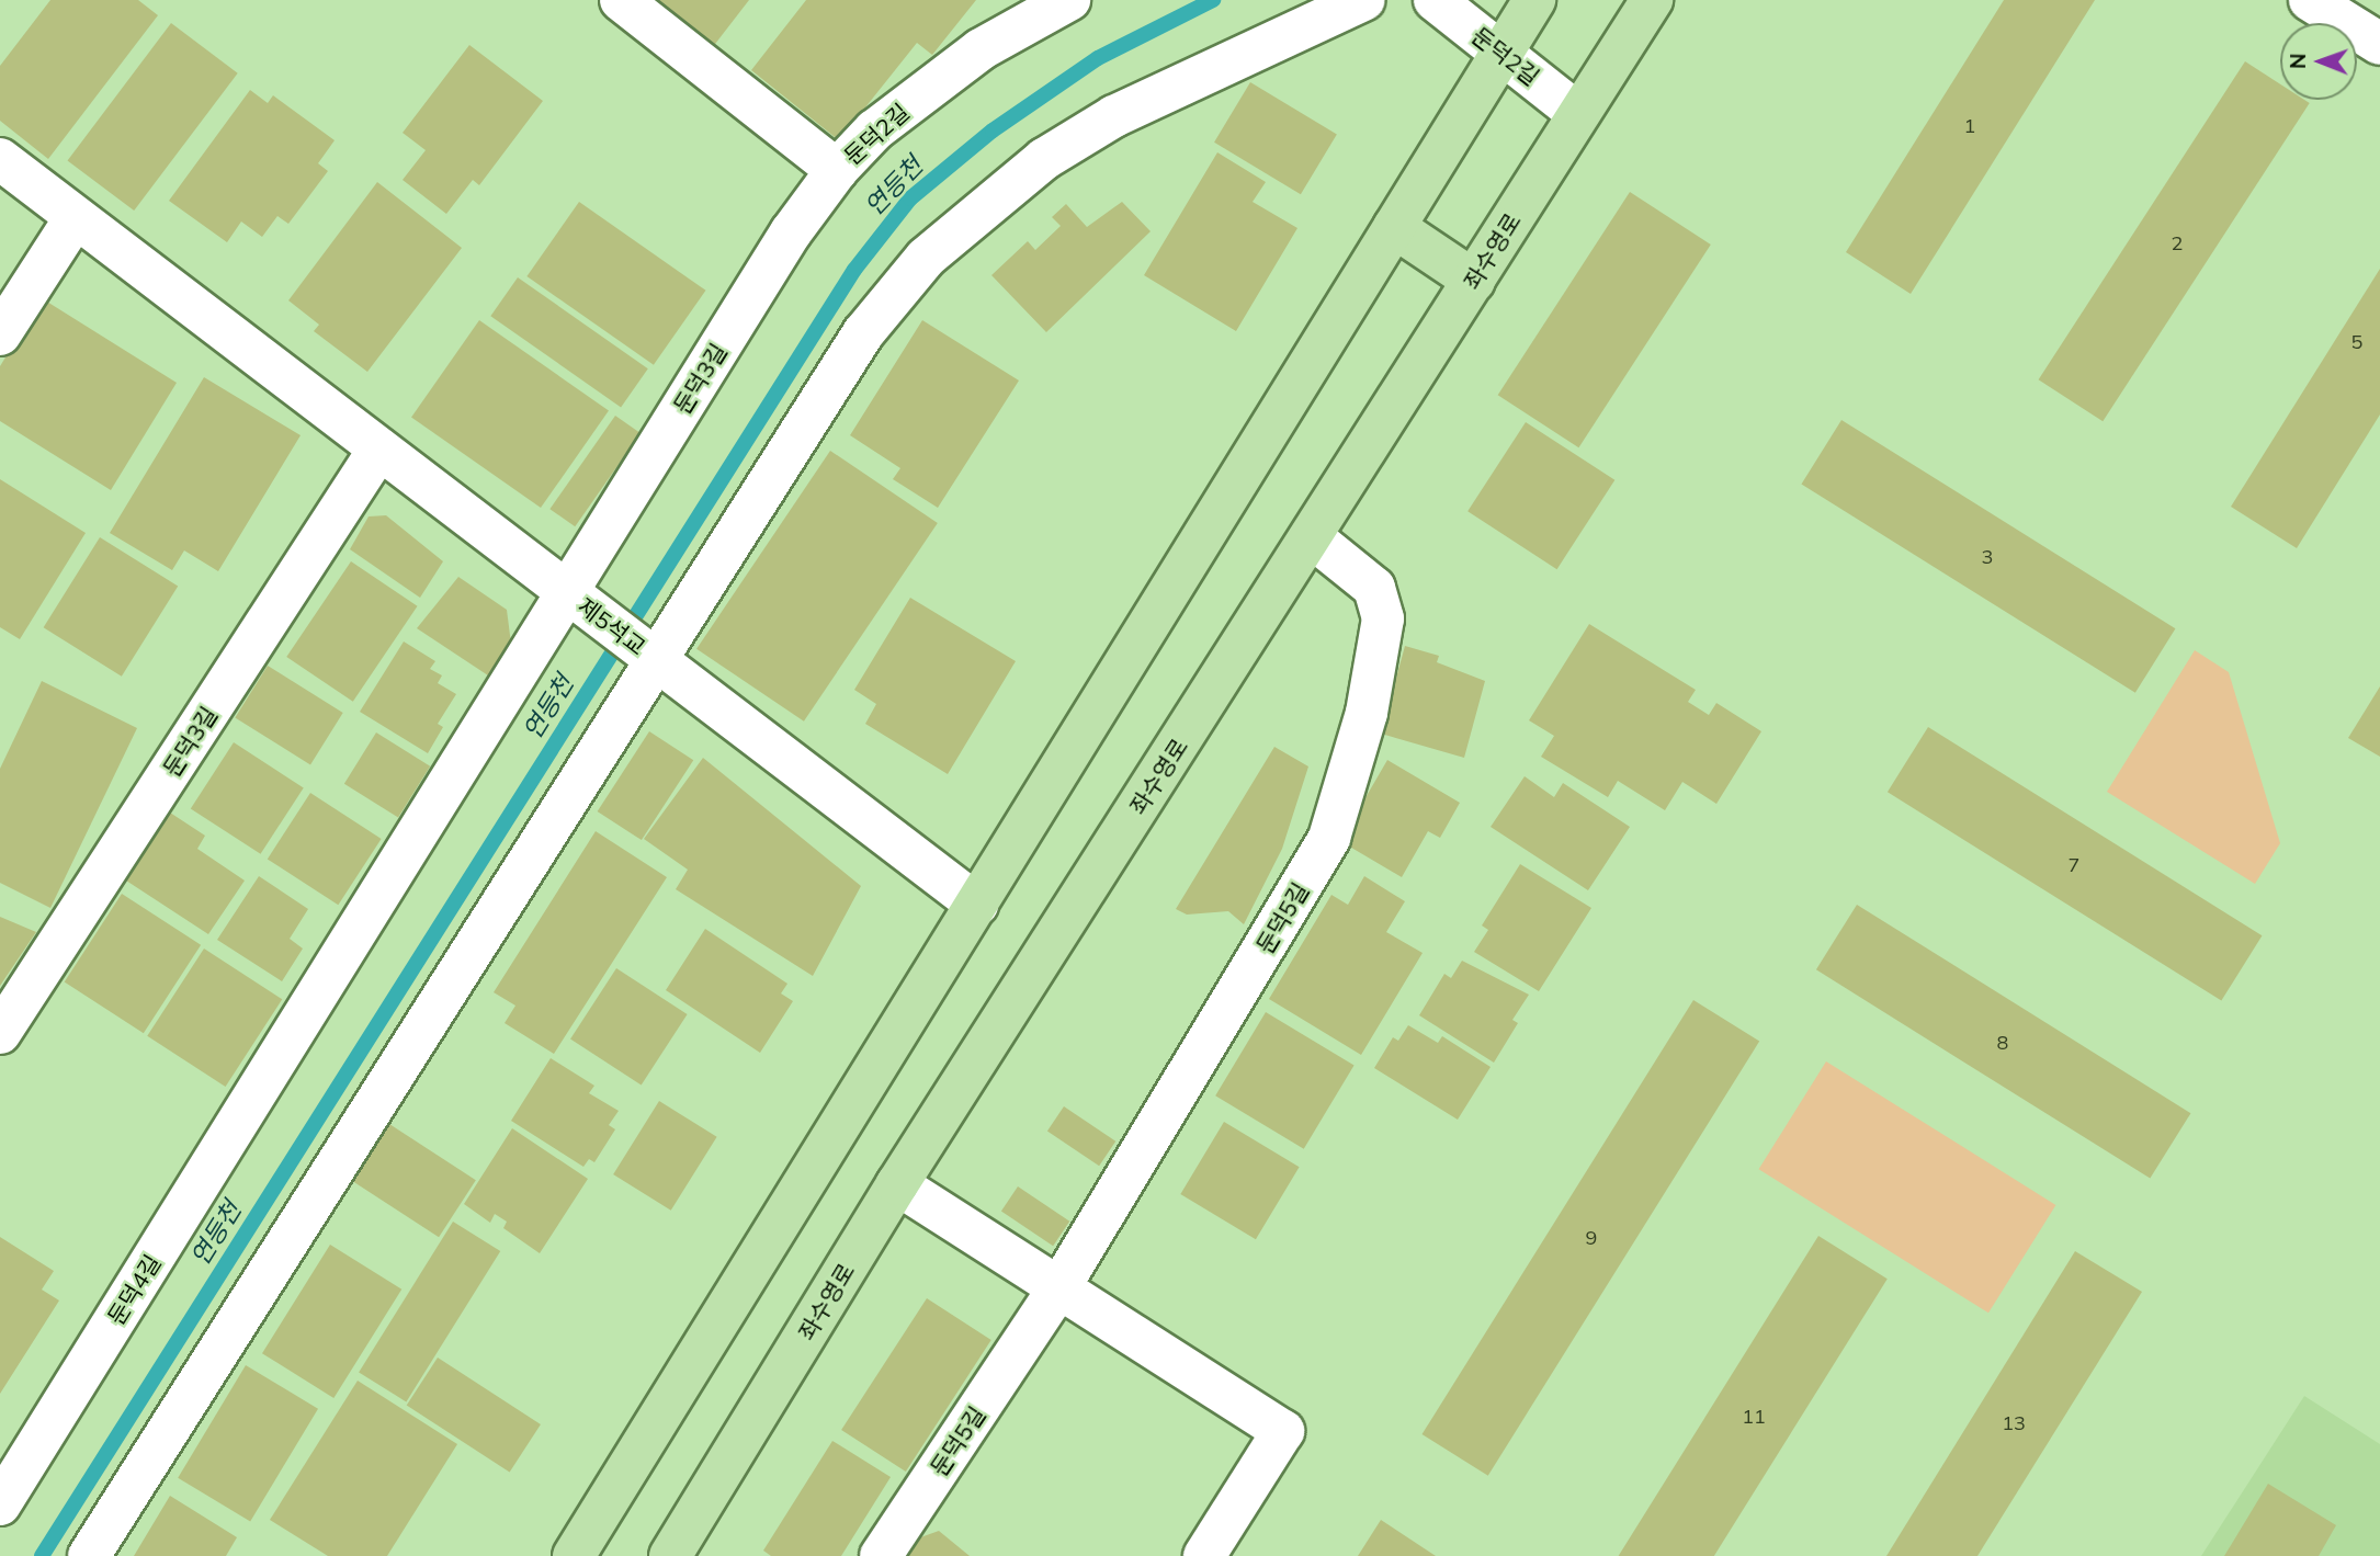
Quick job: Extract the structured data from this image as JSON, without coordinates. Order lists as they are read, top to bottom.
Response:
{
  "streets": {
    "main road": ["좌수영로"],
    "street": [
      "둔덕2길",
      "둔덕3길",
      "제5석교",
      "둔덕5길",
      "둔덕4길"
    ]
  },
  "crossings": [
    ["둔덕2길", "좌수영로"],
    ["둔덕2길", "둔덕3길"],
    ["좌수영로", "둔덕5길"],
    ["둔덕3길", "제5석교"],
    ["둔덕3길", "둔덕4길"]
  ],
  "water": ["연등천"],
  "house_numbers": [
    "1",
    "2",
    "5",
    "3",
    "7",
    "8",
    "9",
    "11",
    "13"
  ],
  "north": "left"
}
